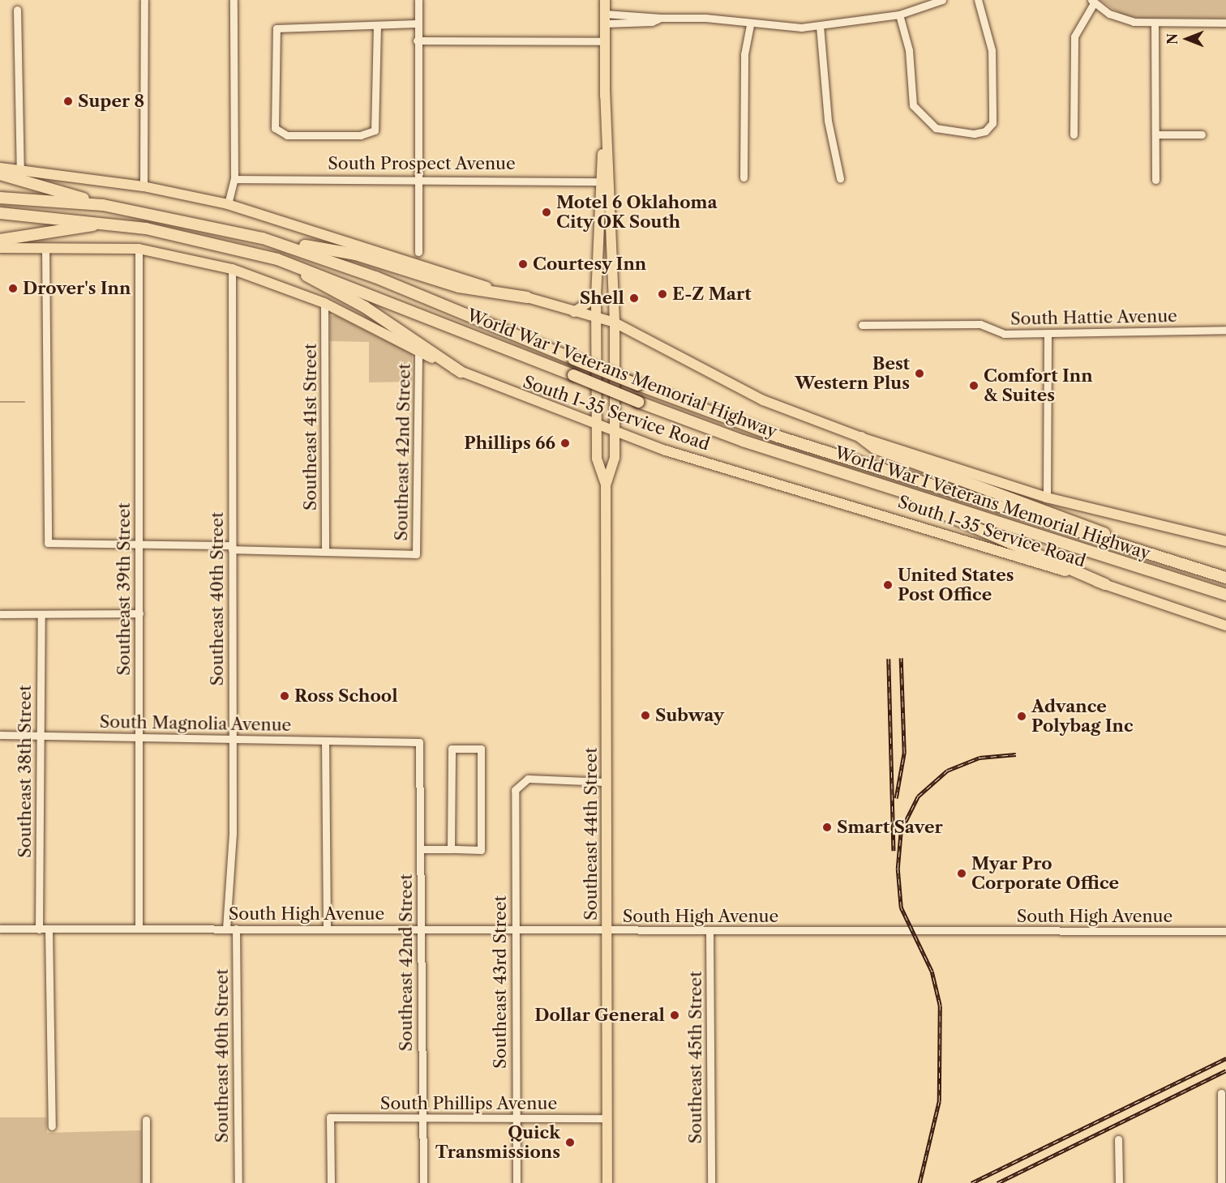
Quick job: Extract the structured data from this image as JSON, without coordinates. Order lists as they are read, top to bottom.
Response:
{
  "streets": {
    "highway": ["World War I Veterans Memorial Highway"],
    "main road": ["South I-35 Service Road", "Southeast 44th Street"],
    "street": [
      "South Prospect Avenue",
      "South Hattie Avenue",
      "Southeast 41st Street",
      "Southeast 42nd Street",
      "Southeast 39th Street",
      "Southeast 40th Street",
      "South Magnolia Avenue",
      "Southeast 38th Street",
      "South High Avenue",
      "Southeast 43rd Street",
      "Southeast 45th Street",
      "South Phillips Avenue"
    ]
  },
  "crossings": [
    ["South Prospect Avenue", "Southeast 44th Street"],
    ["South I-35 Service Road", "Southeast 41st Street"],
    ["South I-35 Service Road", "Southeast 42nd Street"],
    ["South I-35 Service Road", "Southeast 39th Street"],
    ["South I-35 Service Road", "Southeast 40th Street"],
    ["South I-35 Service Road", "Southeast 44th Street"],
    ["Southeast 41st Street", "Southeast 42nd Street"],
    ["Southeast 42nd Street", "South Magnolia Avenue"],
    ["Southeast 42nd Street", "South High Avenue"],
    ["Southeast 42nd Street", "South Phillips Avenue"],
    ["Southeast 39th Street", "South Magnolia Avenue"],
    ["Southeast 39th Street", "South High Avenue"],
    ["Southeast 40th Street", "South Magnolia Avenue"],
    ["Southeast 40th Street", "South High Avenue"],
    ["South Magnolia Avenue", "Southeast 38th Street"],
    ["Southeast 38th Street", "South High Avenue"],
    ["Southeast 44th Street", "South High Avenue"],
    ["Southeast 44th Street", "Southeast 43rd Street"],
    ["Southeast 44th Street", "South Phillips Avenue"],
    ["South High Avenue", "Southeast 43rd Street"],
    ["South High Avenue", "Southeast 45th Street"],
    ["Southeast 43rd Street", "South Phillips Avenue"]
  ],
  "places": [
    "Super 8",
    "Motel 6 Oklahoma City OK South",
    "Courtesy Inn",
    "Drover's Inn",
    "E-Z Mart",
    "Shell",
    "Best Western Plus",
    "Comfort Inn & Suites",
    "Phillips 66",
    "United States Post Office",
    "Ross School",
    "Subway",
    "Advance Polybag Inc",
    "Smart Saver",
    "Myar Pro Corporate Office",
    "Dollar General",
    "Quick Transmissions"
  ],
  "north": "left"
}
